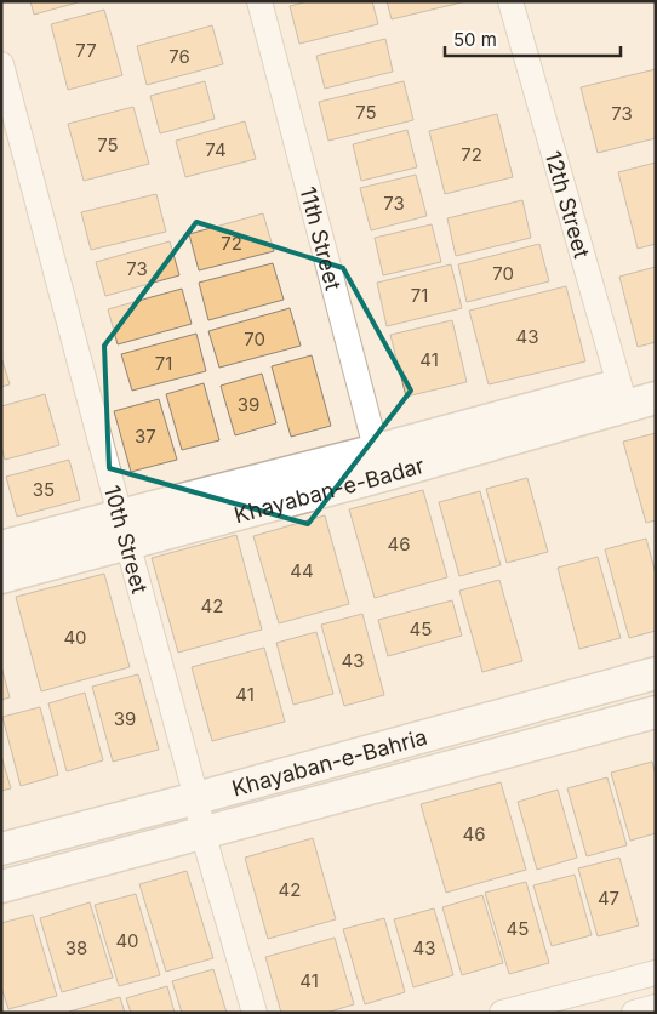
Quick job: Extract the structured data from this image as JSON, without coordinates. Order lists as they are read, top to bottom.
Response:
{
  "streets": {
    "main road": ["Khayaban-e-Badar", "Khayaban-e-Bahria"],
    "street": ["12th Street", "11th Street", "10th Street"]
  },
  "crossings": [
    ["12th Street", "Khayaban-e-Badar"],
    ["11th Street", "Khayaban-e-Badar"],
    ["Khayaban-e-Badar", "10th Street"],
    ["10th Street", "Khayaban-e-Bahria"]
  ],
  "house_numbers": [
    "77",
    "76",
    "75",
    "73",
    "75",
    "74",
    "72",
    "73",
    "72",
    "73",
    "70",
    "71",
    "43",
    "70",
    "41",
    "71",
    "39",
    "37",
    "35",
    "46",
    "44",
    "42",
    "45",
    "40",
    "43",
    "41",
    "39",
    "46",
    "42",
    "47",
    "45",
    "40",
    "38",
    "43",
    "41"
  ],
  "scale_bar": "50 m"
}
